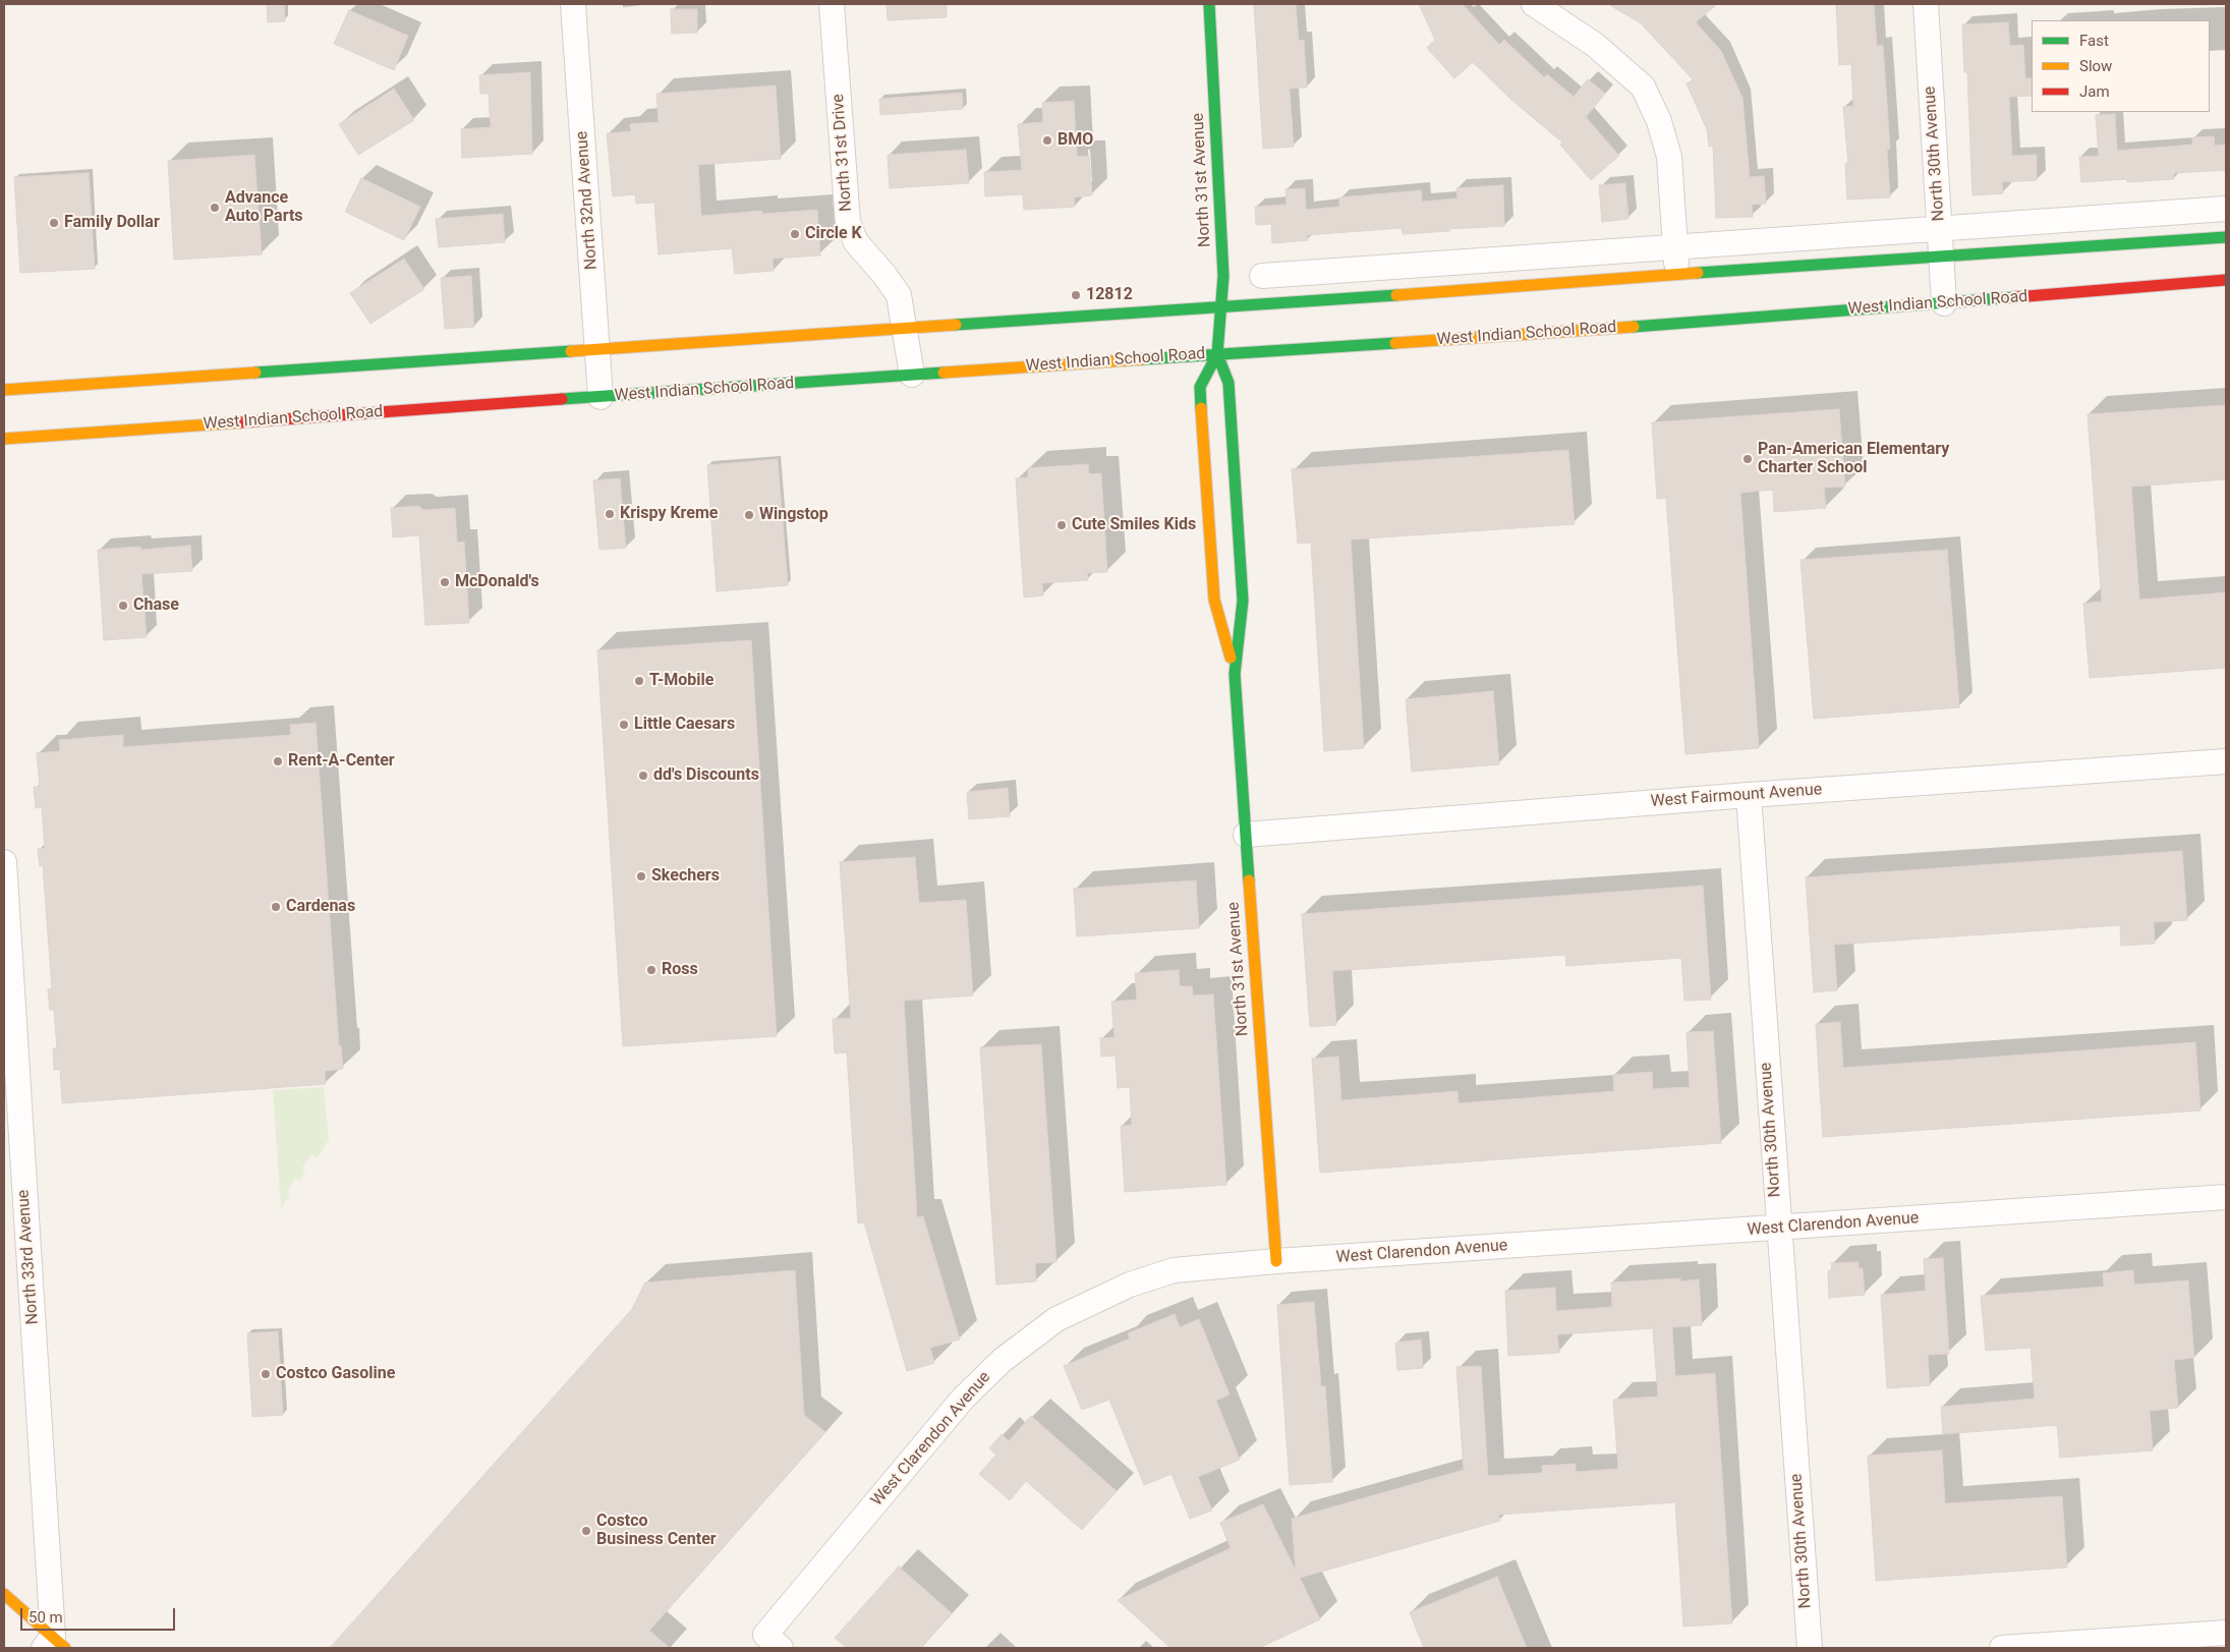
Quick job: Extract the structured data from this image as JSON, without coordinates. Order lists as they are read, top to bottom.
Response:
{
  "streets": {
    "main road": ["North 31st Avenue", "West Indian School Road"],
    "street": [
      "North 31st Drive",
      "North 30th Avenue",
      "North 32nd Avenue",
      "West Fairmount Avenue",
      "West Clarendon Avenue",
      "North 33rd Avenue"
    ]
  },
  "crossings": [
    ["North 31st Drive", "West Indian School Road"],
    ["North 30th Avenue", "West Indian School Road"],
    ["North 30th Avenue", "West Fairmount Avenue"],
    ["North 30th Avenue", "West Clarendon Avenue"],
    ["North 31st Avenue", "West Indian School Road"],
    ["North 31st Avenue", "West Fairmount Avenue"],
    ["North 31st Avenue", "West Clarendon Avenue"],
    ["North 32nd Avenue", "West Indian School Road"]
  ],
  "places": [
    "BMO",
    "Advance Auto Parts",
    "Family Dollar",
    "Circle K",
    "12812",
    "Pan-American Elementary Charter School",
    "Krispy Kreme",
    "Wingstop",
    "Cute Smiles Kids",
    "McDonald's",
    "Chase",
    "T-Mobile",
    "Little Caesars",
    "Rent-A-Center",
    "dd's Discounts",
    "Skechers",
    "Cardenas",
    "Ross",
    "Costco Gasoline",
    "Costco Business Center"
  ],
  "legend": ["Fast", "Slow", "Jam"],
  "scale_bar": "50 m"
}
